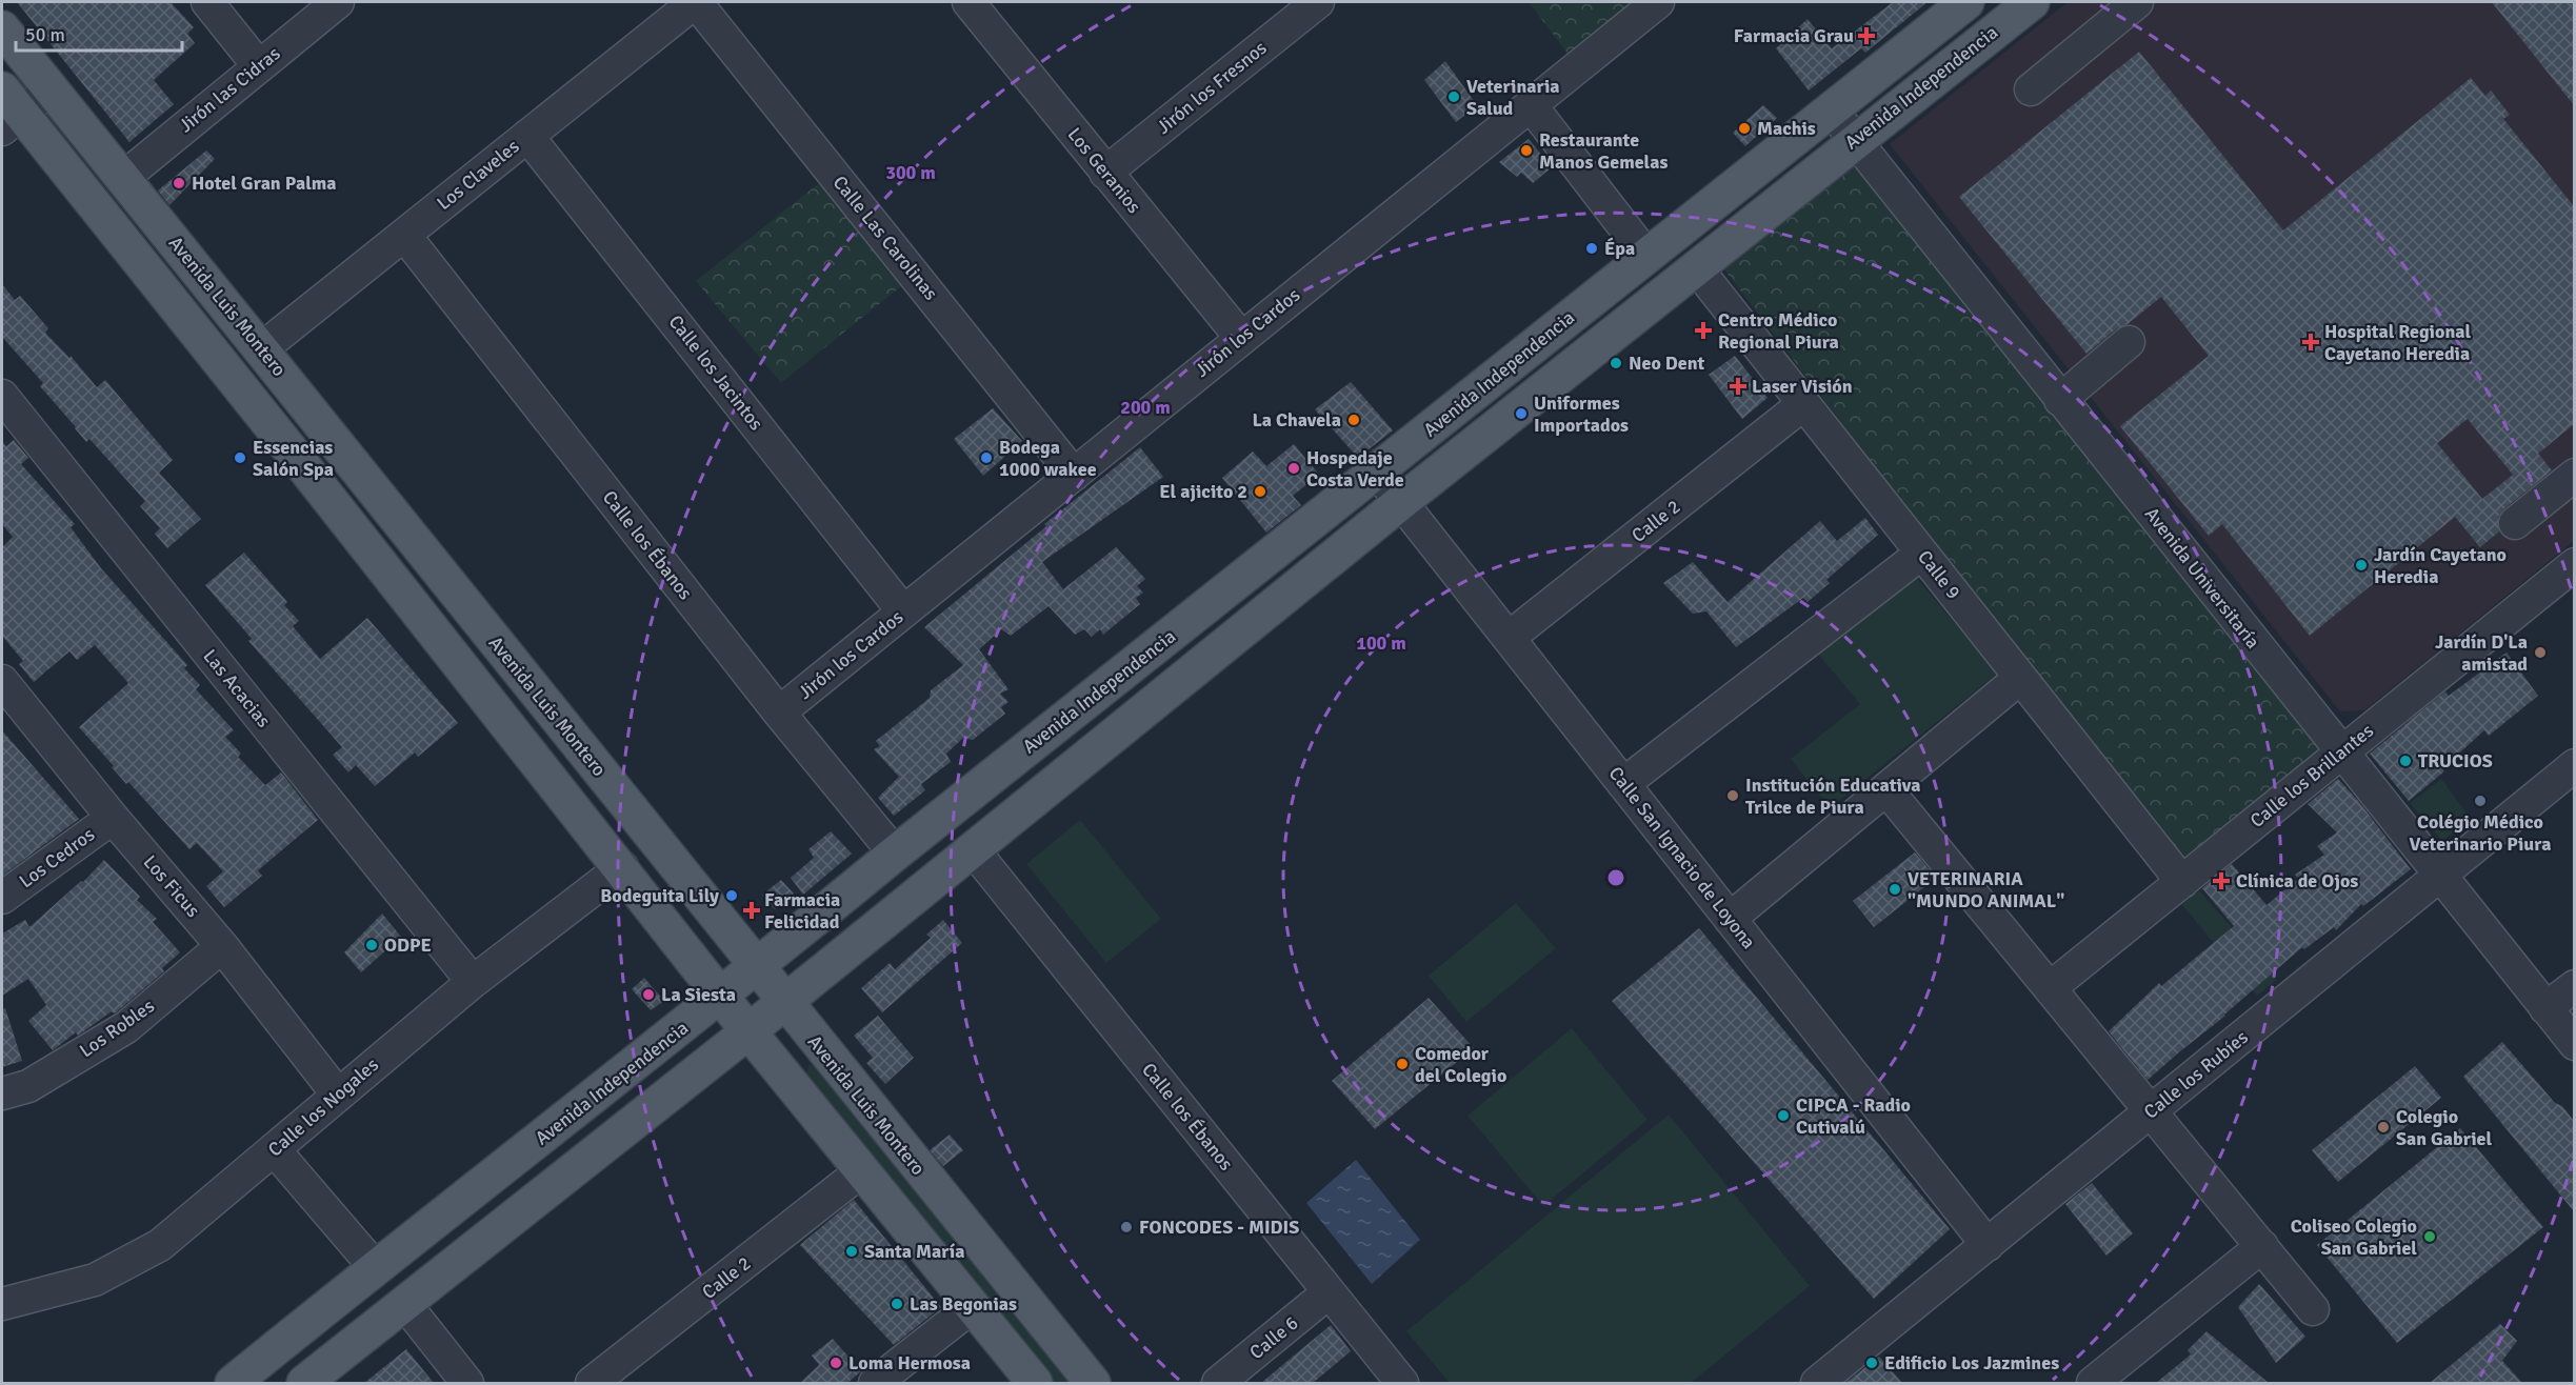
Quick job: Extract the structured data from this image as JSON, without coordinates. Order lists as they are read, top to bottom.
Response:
{
  "streets": {
    "main road": ["Avenida Independencia", "Avenida Luis Montero"],
    "street": [
      "Jirón los Fresnos",
      "Jirón las Cidras",
      "Los Geranios",
      "Los Claveles",
      "Calle Las Carolinas",
      "Jirón los Cardos",
      "Calle los Jacintos",
      "Calle 2",
      "Calle los Ébanos",
      "Calle 9",
      "Avenida Universitaría",
      "Las Acacias",
      "Calle los Brillantes",
      "Los Cedros",
      "Calle San Ignacio de Loyona",
      "Los Ficus",
      "Los Robles",
      "Calle los Rubíes",
      "Calle los Nogales",
      "Calle 6"
    ]
  },
  "crossings": [
    ["Jirón los Fresnos", "Los Geranios"],
    ["Avenida Independencia", "Avenida Luis Montero"],
    ["Avenida Independencia", "Calle los Ébanos"],
    ["Avenida Independencia", "Calle 9"],
    ["Avenida Independencia", "Avenida Universitaría"],
    ["Avenida Independencia", "Calle San Ignacio de Loyona"],
    ["Jirón las Cidras", "Avenida Luis Montero"],
    ["Los Geranios", "Jirón los Cardos"],
    ["Los Claveles", "Calle Las Carolinas"],
    ["Los Claveles", "Avenida Luis Montero"],
    ["Los Claveles", "Calle los Jacintos"],
    ["Los Claveles", "Calle los Ébanos"],
    ["Calle Las Carolinas", "Jirón los Cardos"],
    ["Jirón los Cardos", "Calle los Jacintos"],
    ["Jirón los Cardos", "Calle los Ébanos"],
    ["Calle 2", "Calle 9"],
    ["Calle 2", "Calle San Ignacio de Loyona"],
    ["Calle los Ébanos", "Calle 6"],
    ["Calle 9", "Calle los Brillantes"],
    ["Avenida Universitaría", "Calle los Brillantes"],
    ["Avenida Universitaría", "Calle los Rubíes"],
    ["Las Acacias", "Calle los Nogales"],
    ["Los Cedros", "Los Ficus"],
    ["Calle San Ignacio de Loyona", "Calle los Rubíes"],
    ["Los Ficus", "Los Robles"],
    ["Los Ficus", "Calle los Nogales"]
  ],
  "places": {
    "health": [
      "Farmacia Grau",
      "Centro Médico Regional Piura",
      "Hospital Regional Cayetano Heredia",
      "Laser Visión",
      "Clínica de Ojos",
      "Farmacia Felicidad"
    ],
    "other": [
      "Veterinaria Salud",
      "Machis",
      "Restaurante Manos Gemelas",
      "Hotel Gran Palma",
      "Épa",
      "Neo Dent",
      "Uniformes Importados",
      "La Chavela",
      "Essencias Salón Spa",
      "Bodega 1000 wakee",
      "Hospedaje Costa Verde",
      "El ajicito 2",
      "Jardín Cayetano Heredia",
      "Jardín D'La amistad",
      "TRUCIOS",
      "Institución Educativa Trilce de Piura",
      "Colégio Médico Veterinario Piura",
      "VETERINARIA \"MUNDO ANIMAL\"",
      "Bodeguita Lily",
      "ODPE",
      "La Siesta",
      "Comedor del Colegio",
      "CIPCA - Radio Cutivalú",
      "Colegio San Gabriel",
      "FONCODES - MIDIS",
      "Coliseo Colegio San Gabriel",
      "Santa María",
      "Las Begonias",
      "Loma Hermosa",
      "Edificio Los Jazmines"
    ]
  },
  "scale_bar": "50 m",
  "rings": ["300 m", "200 m", "100 m"]
}
